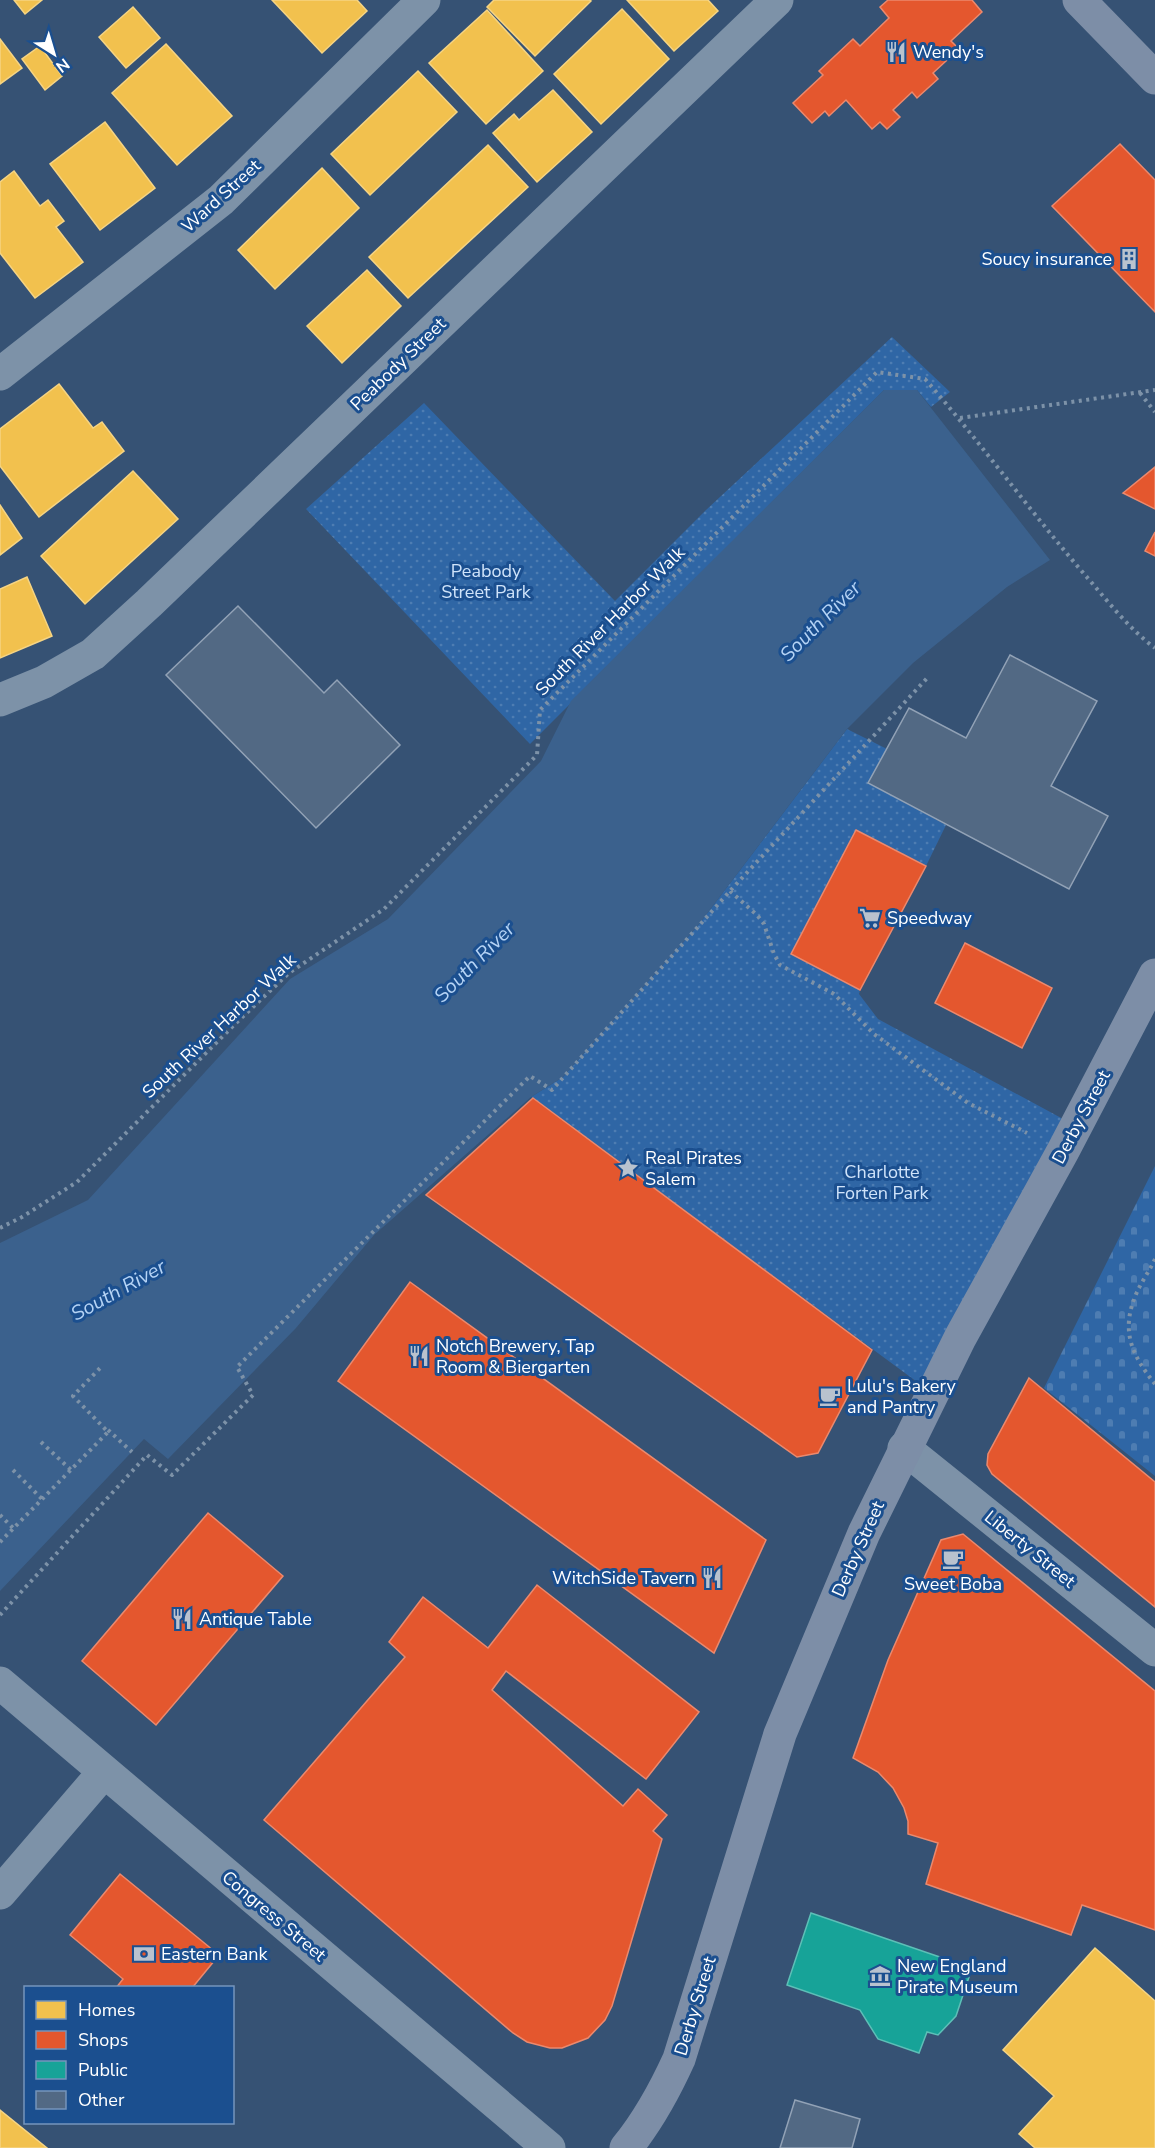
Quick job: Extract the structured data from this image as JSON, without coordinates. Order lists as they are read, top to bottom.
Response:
{
  "streets": {
    "main road": ["Derby Street"],
    "street": [
      "Ward Street",
      "Peabody Street",
      "Liberty Street",
      "Congress Street"
    ],
    "path": ["South River Harbor Walk"]
  },
  "crossings": [
    ["Derby Street", "Liberty Street"]
  ],
  "water": ["South River"],
  "parks": ["Peabody Street Park", "Charlotte Forten Park"],
  "places": {
    "restaurant": [
      "Wendy's",
      "Notch Brewery, Tap Room & Biergarten",
      "WitchSide Tavern",
      "Antique Table"
    ],
    "building": ["Soucy insurance"],
    "supermarket": ["Speedway"],
    "place": ["Real Pirates Salem"],
    "cafe": ["Lulu's Bakery and Pantry", "Sweet Boba"],
    "bank": ["Eastern Bank"],
    "museum": ["New England Pirate Museum"]
  },
  "legend": [
    "Homes",
    "Shops",
    "Public",
    "Other"
  ],
  "north": "bottom right"
}
